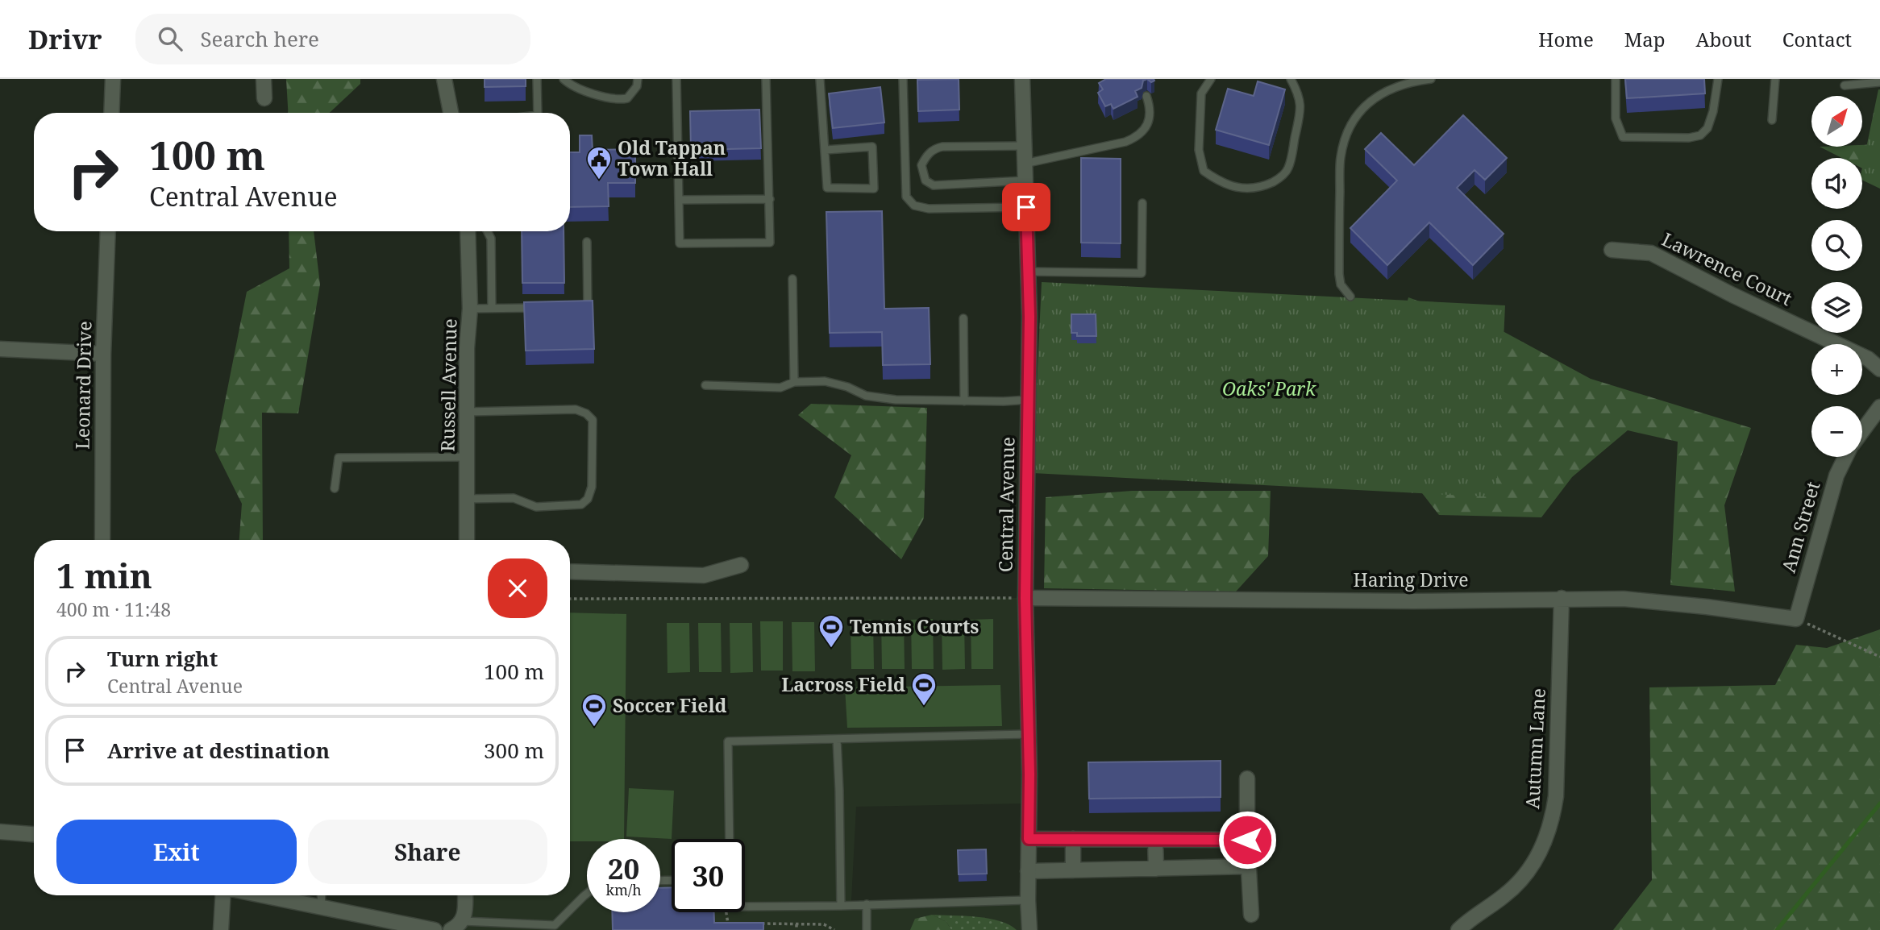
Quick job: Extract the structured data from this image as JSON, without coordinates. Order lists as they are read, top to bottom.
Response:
{
  "streets": {
    "street": [
      "Lawrence Court",
      "Leonard Drive",
      "Russell Avenue",
      "Central Avenue",
      "Ann Street",
      "Haring Drive",
      "Autumn Lane"
    ]
  },
  "crossings": [
    ["Central Avenue", "Haring Drive"],
    ["Ann Street", "Haring Drive"],
    ["Haring Drive", "Autumn Lane"]
  ],
  "parks": ["Oaks' Park"],
  "places": {
    "public building": ["Old Tappan Town Hall"],
    "sports": ["Tennis Courts", "Lacross Field", "Soccer Field"]
  },
  "north": "top right",
  "page": {
    "header": "Drivr",
    "search": "Search here",
    "nav": [
      "Home",
      "Map",
      "About",
      "Contact"
    ],
    "map_buttons": ["+", "−"],
    "turn": ["100 m", "Central Avenue"],
    "heading": ["1 min", "400 m · 11:48"],
    "list": [
      {
        "name": "Turn right",
        "note": "Central Avenue",
        "value": "100 m"
      },
      {
        "name": "Arrive at destination",
        "value": "300 m"
      }
    ],
    "buttons": ["Exit", "Share"],
    "speed": "20 km/h",
    "limit": "30"
  }
}
